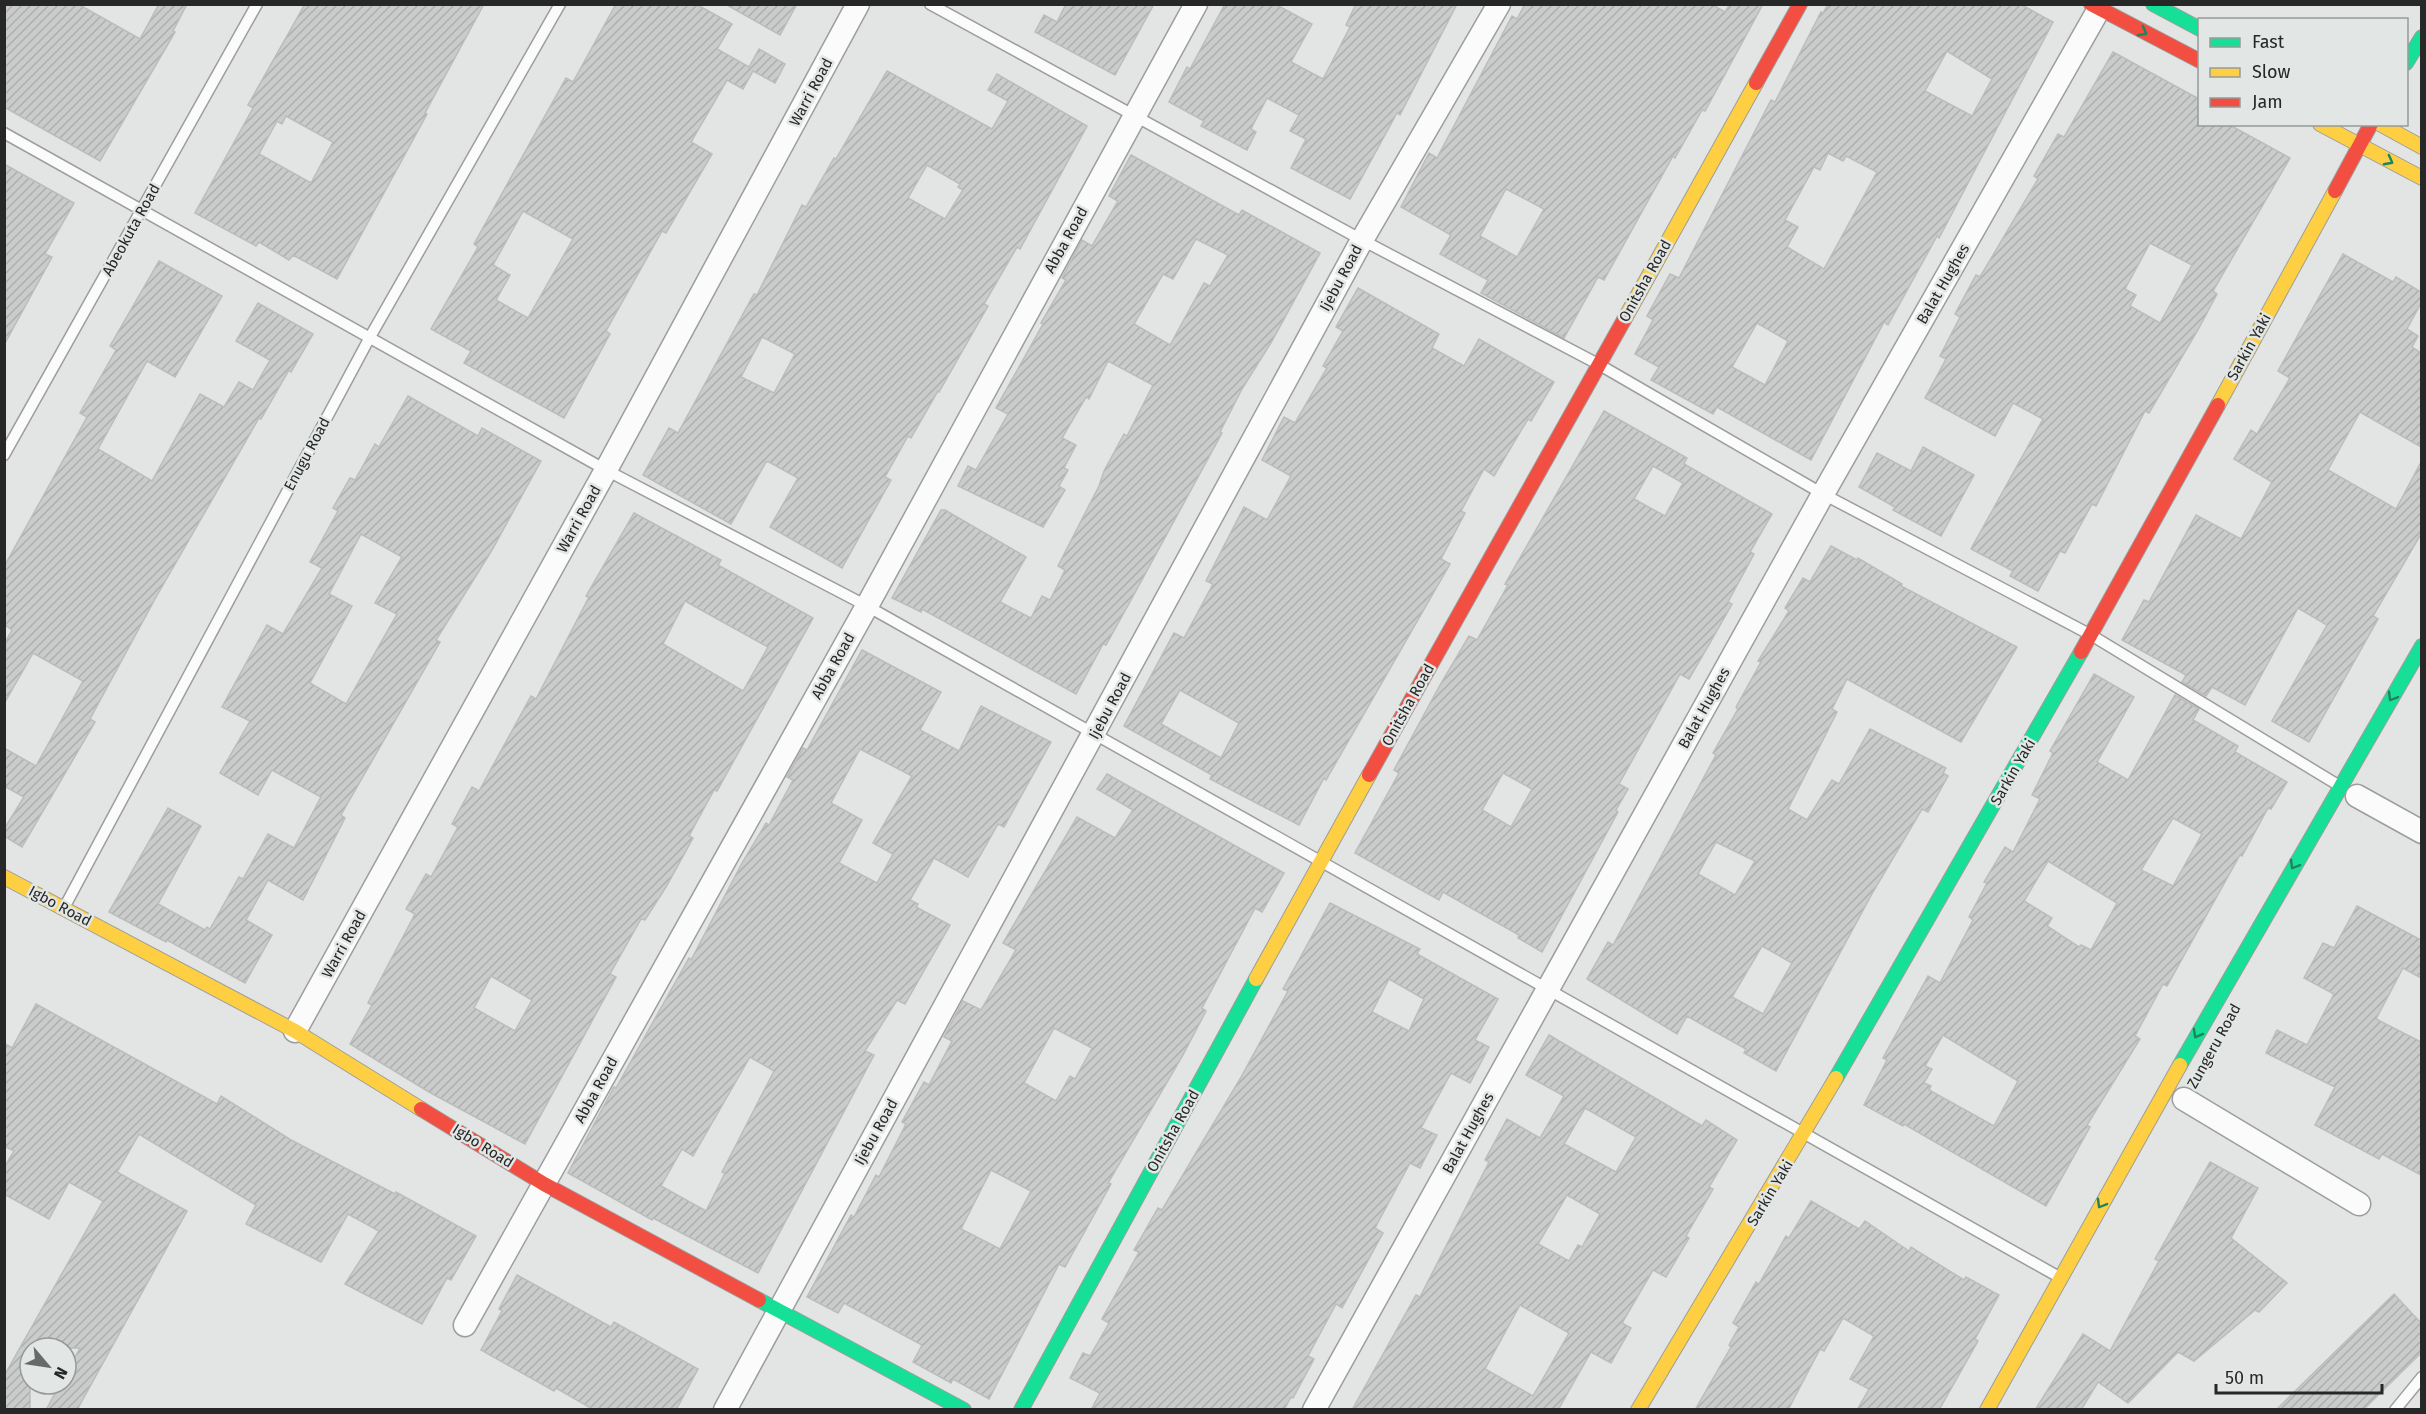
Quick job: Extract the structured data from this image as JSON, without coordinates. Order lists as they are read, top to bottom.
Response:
{
  "streets": {
    "street": [
      "Warri Road",
      "Abba Road",
      "Ijebu Road",
      "Onitsha Road",
      "Balat Hughes",
      "Sarkin Yaki",
      "Igbo Road"
    ],
    "lane": ["Abeokuta Road", "Enugu Road"]
  },
  "crossings": [
    ["Warri Road", "Igbo Road"],
    ["Abba Road", "Igbo Road"],
    ["Ijebu Road", "Igbo Road"],
    ["Enugu Road", "Igbo Road"]
  ],
  "legend": ["Fast", "Slow", "Jam"],
  "scale_bar": "50 m",
  "north": "bottom right"
}
